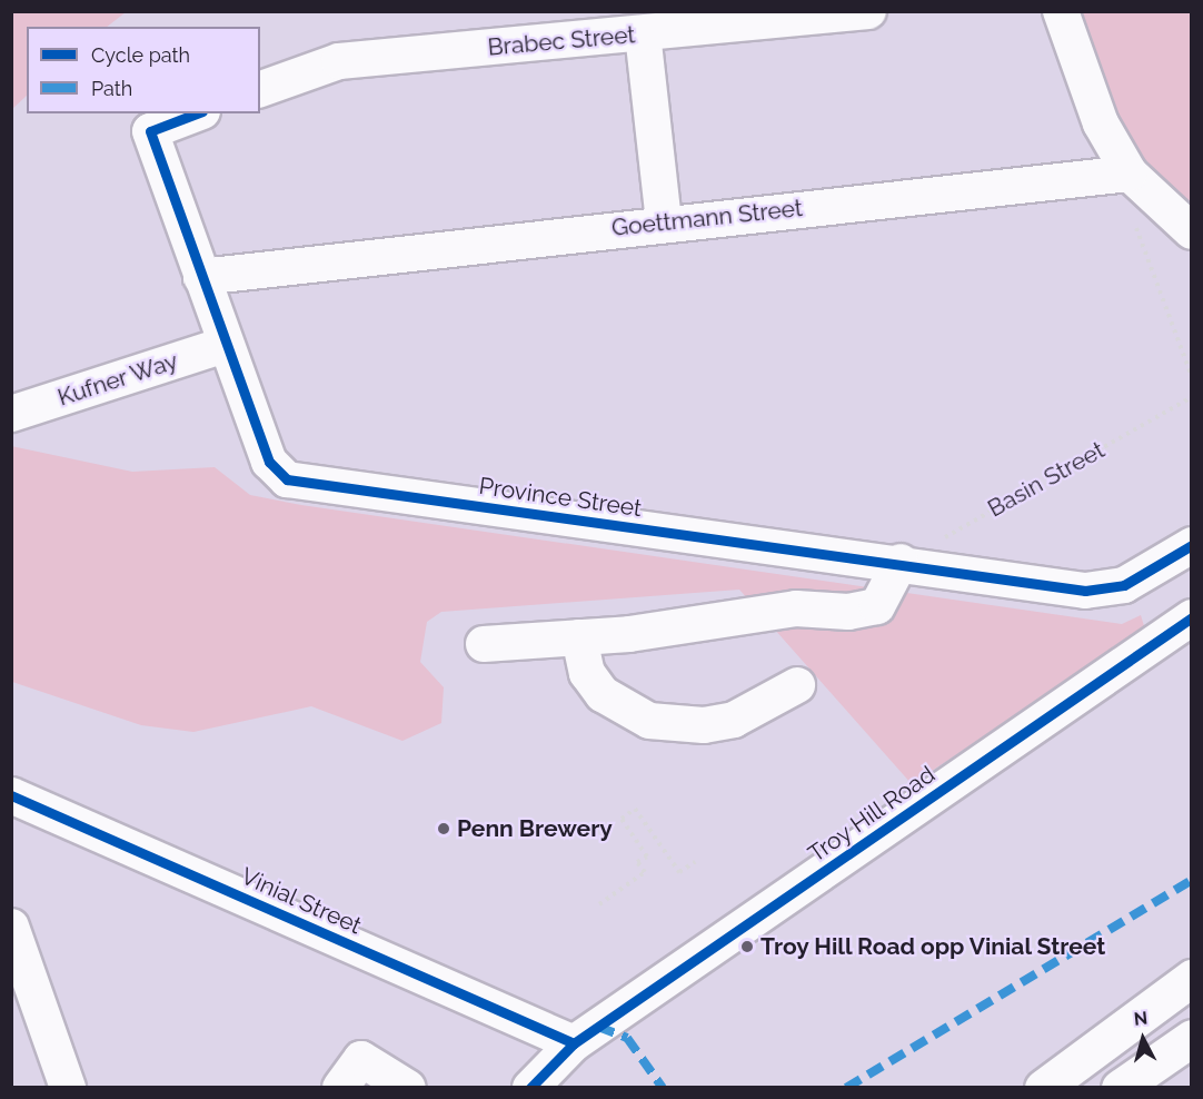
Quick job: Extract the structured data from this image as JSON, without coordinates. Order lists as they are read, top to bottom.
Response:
{
  "streets": {
    "street": [
      "Brabec Street",
      "Goettmann Street",
      "Kufner Way",
      "Province Street",
      "Troy Hill Road",
      "Vinial Street"
    ],
    "path": ["Basin Street"]
  },
  "crossings": [
    ["Goettmann Street", "Province Street"],
    ["Kufner Way", "Province Street"],
    ["Basin Street", "Province Street"],
    ["Troy Hill Road", "Vinial Street"]
  ],
  "places": ["Penn Brewery", "Troy Hill Road opp Vinial Street"],
  "legend": ["Cycle path", "Path"],
  "north": "top"
}
